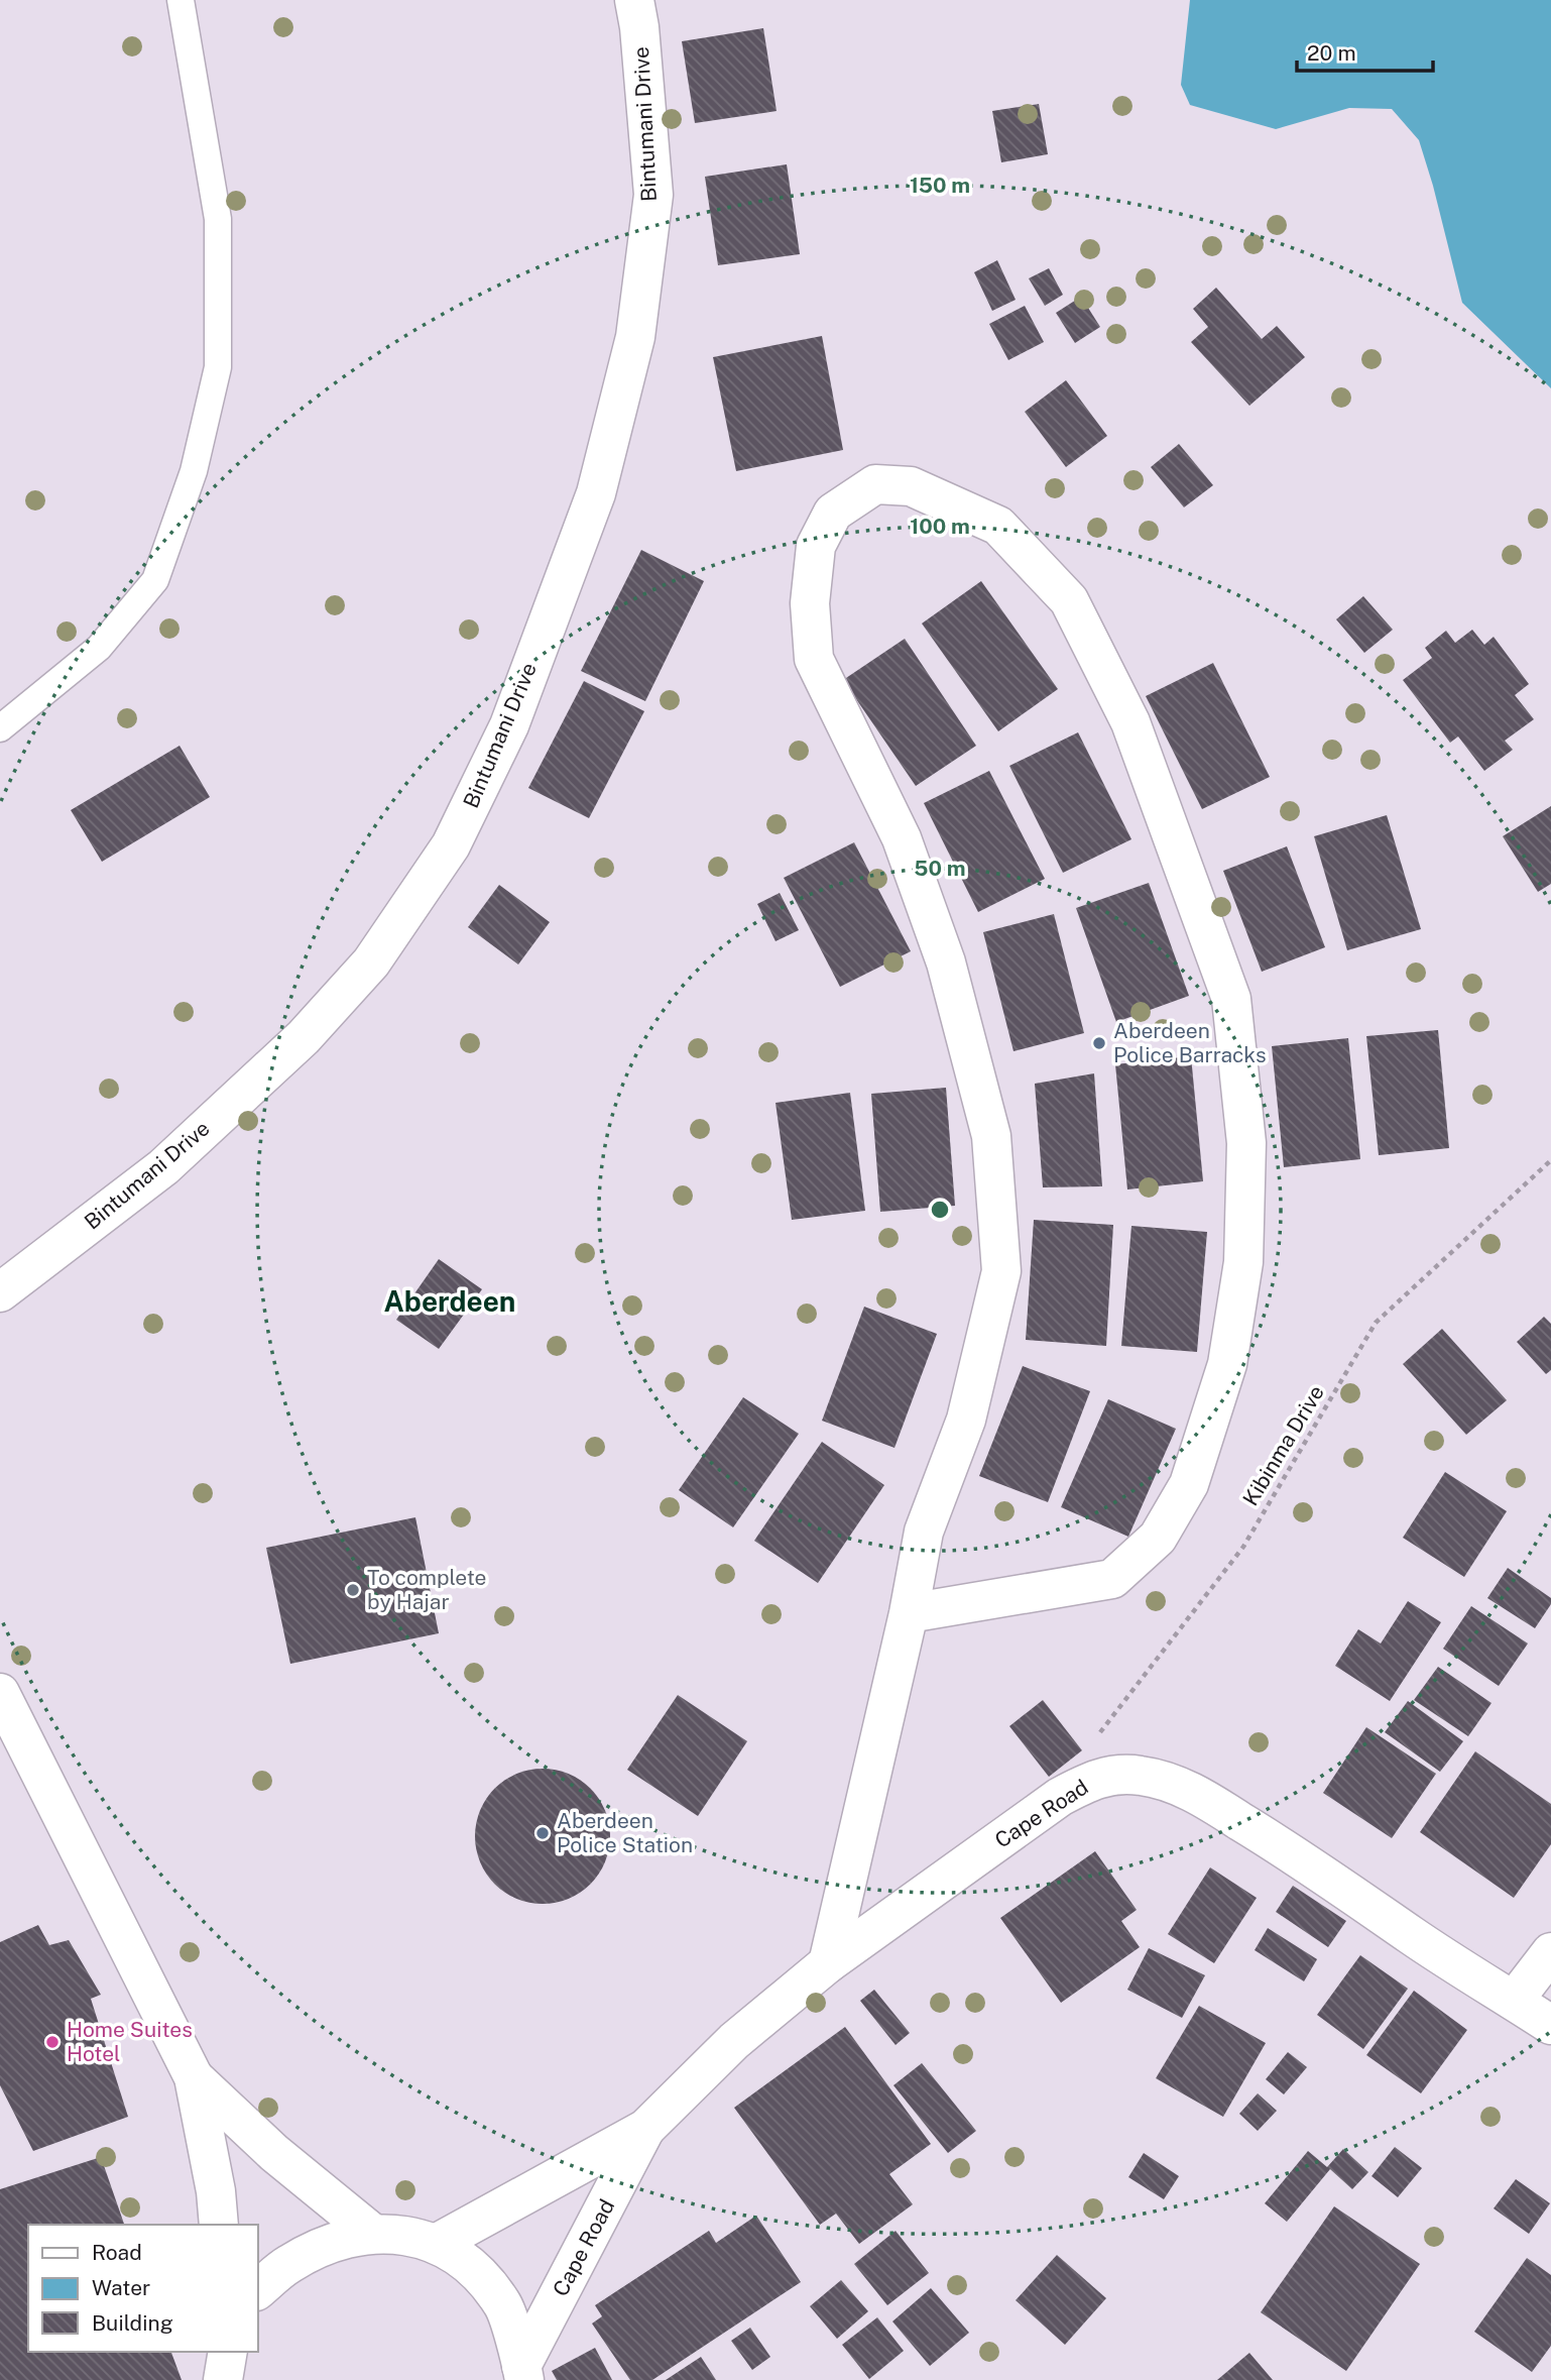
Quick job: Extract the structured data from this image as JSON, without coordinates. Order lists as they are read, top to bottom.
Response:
{
  "streets": {
    "street": ["Bintumani Drive", "Cape Road"],
    "path": ["Kibinma Drive"]
  },
  "crossings": [
    ["Kibinma Drive", "Cape Road"]
  ],
  "districts": ["Aberdeen"],
  "places": [
    "Aberdeen Police Barracks",
    "To complete by Hajar",
    "Aberdeen Police Station",
    "Home Suites Hotel"
  ],
  "legend": ["Road", "Water", "Building"],
  "scale_bar": "20 m",
  "rings": ["150 m", "100 m", "50 m"]
}
